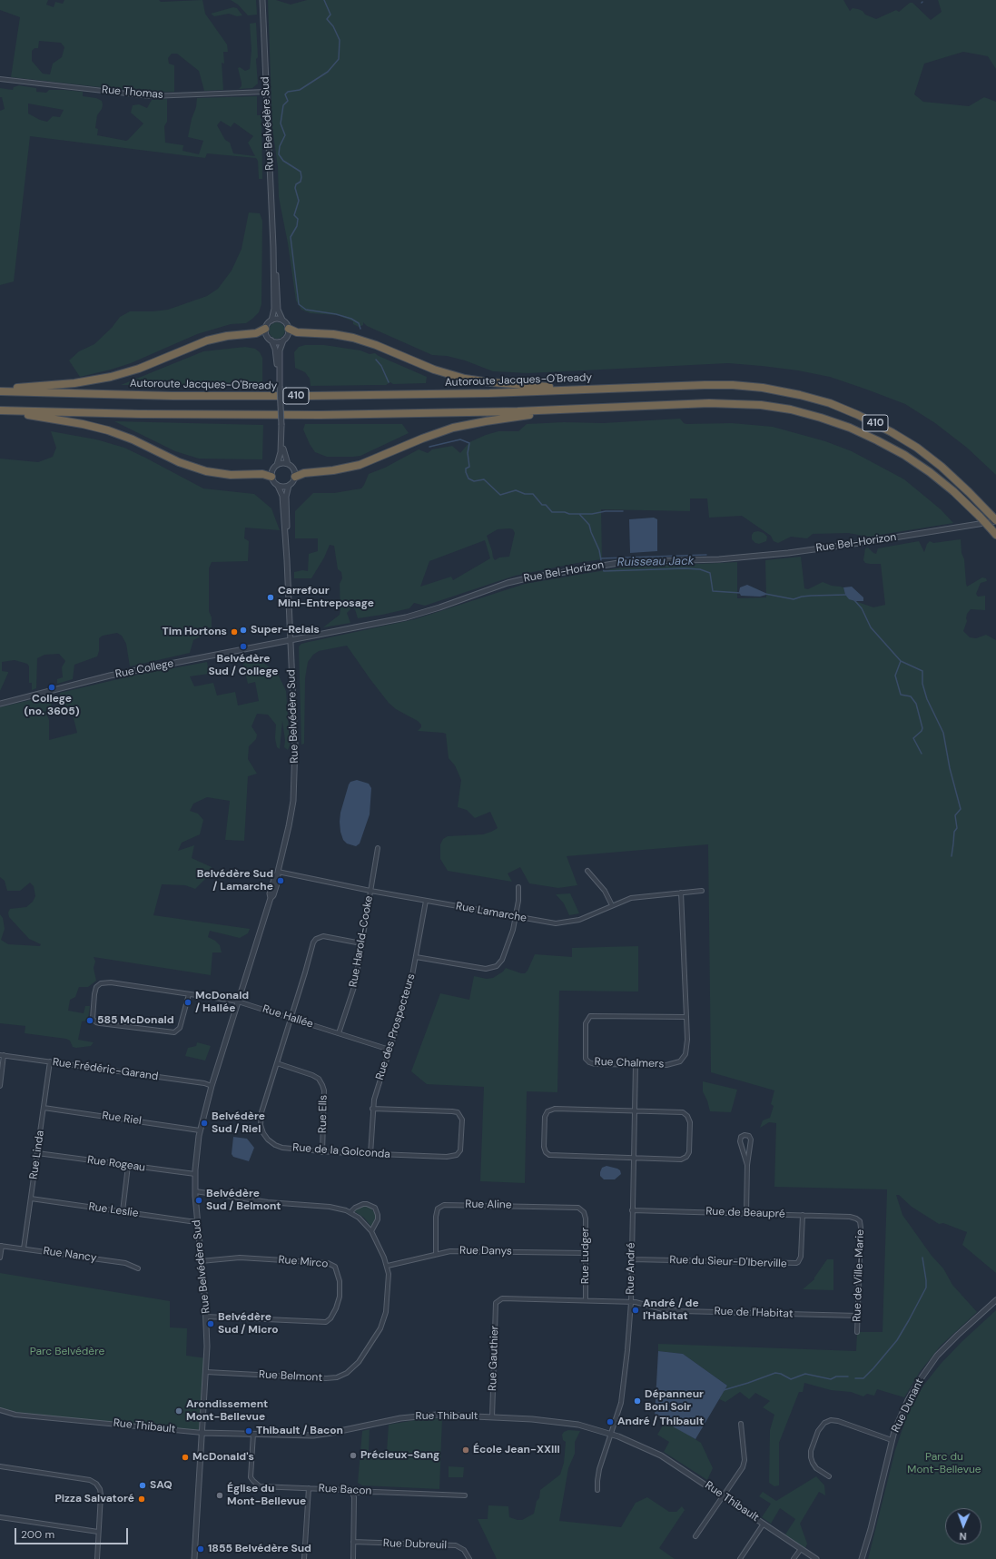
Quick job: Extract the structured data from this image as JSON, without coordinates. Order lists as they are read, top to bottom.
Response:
{
  "streets": {
    "highway": ["Autoroute Jacques-O'Bready", "410"],
    "street": [
      "Rue Thomas",
      "Rue Belvédère Sud",
      "Rue Bel-Horizon",
      "Rue College",
      "Rue Lamarche",
      "Rue Harold-Cooke",
      "Rue Hallée",
      "Rue des Prospecteurs",
      "Rue Chalmers",
      "Rue Frédéric-Garand",
      "Rue Ells",
      "Rue Riel",
      "Rue de la Golconda",
      "Rue Linda",
      "Rue Rogeau",
      "Rue Aline",
      "Rue Leslie",
      "Rue de Beaupré",
      "Rue Danys",
      "Rue Nancy",
      "Rue Ludger",
      "Rue Mirco",
      "Rue du Sieur-D'Iberville",
      "Rue André",
      "Rue de Ville-Marie",
      "Rue de l'Habitat",
      "Rue Gauthier",
      "Rue Belmont",
      "Rue Dunant",
      "Rue Thibault",
      "Rue Bacon",
      "Rue Dubreuil"
    ]
  },
  "crossings": [
    ["Rue Thomas", "Rue Belvédère Sud"],
    ["Rue Belvédère Sud", "Rue Bel-Horizon"],
    ["Rue Belvédère Sud", "Rue College"],
    ["Rue Belvédère Sud", "Rue Lamarche"],
    ["Rue Belvédère Sud", "Rue Hallée"],
    ["Rue Belvédère Sud", "Rue Frédéric-Garand"],
    ["Rue Belvédère Sud", "Rue Riel"],
    ["Rue Belvédère Sud", "Rue Rogeau"],
    ["Rue Belvédère Sud", "Rue Leslie"],
    ["Rue Belvédère Sud", "Rue Mirco"],
    ["Rue Belvédère Sud", "Rue Belmont"],
    ["Rue Belvédère Sud", "Rue Thibault"],
    ["Autoroute Jacques-O'Bready", "Rue Bel-Horizon"],
    ["Rue Bel-Horizon", "Rue College"],
    ["Rue Lamarche", "Rue Harold-Cooke"],
    ["Rue Lamarche", "Rue des Prospecteurs"],
    ["Rue Lamarche", "Rue Chalmers"],
    ["Rue Harold-Cooke", "Rue Hallée"],
    ["Rue Harold-Cooke", "Rue de la Golconda"],
    ["Rue Hallée", "Rue des Prospecteurs"],
    ["Rue Hallée", "Rue de la Golconda"],
    ["Rue des Prospecteurs", "Rue de la Golconda"],
    ["Rue Chalmers", "Rue André"],
    ["Rue Frédéric-Garand", "Rue Linda"],
    ["Rue Ells", "Rue de la Golconda"],
    ["Rue Riel", "Rue Linda"],
    ["Rue Linda", "Rue Rogeau"],
    ["Rue Linda", "Rue Leslie"],
    ["Rue Linda", "Rue Nancy"],
    ["Rue Aline", "Rue Danys"],
    ["Rue Aline", "Rue Ludger"],
    ["Rue de Beaupré", "Rue du Sieur-D'Iberville"],
    ["Rue de Beaupré", "Rue André"],
    ["Rue de Beaupré", "Rue de Ville-Marie"],
    ["Rue Danys", "Rue Ludger"],
    ["Rue Danys", "Rue Belmont"],
    ["Rue Ludger", "Rue de l'Habitat"],
    ["Rue du Sieur-D'Iberville", "Rue André"],
    ["Rue André", "Rue de l'Habitat"],
    ["Rue André", "Rue Thibault"],
    ["Rue de Ville-Marie", "Rue de l'Habitat"],
    ["Rue de l'Habitat", "Rue Gauthier"],
    ["Rue Gauthier", "Rue Thibault"],
    ["Rue Thibault", "Rue Bacon"]
  ],
  "water": ["Ruisseau Jack"],
  "parks": ["Parc Belvédère", "Parc du Mont-Bellevue"],
  "places": [
    "Carrefour Mini-Entreposage",
    "Super-Relais",
    "Tim Hortons",
    "Belvédère Sud / College",
    "College (no. 3605)",
    "Belvédère Sud / Lamarche",
    "McDonald / Hallée",
    "585 McDonald",
    "Belvédère Sud / Riel",
    "Belvédère Sud / Belmont",
    "André / de l'Habitat",
    "Belvédère Sud / Micro",
    "Dépanneur Boni Soir",
    "Arondissement Mont-Bellevue",
    "André / Thibault",
    "Thibault / Bacon",
    "École Jean-XXIII",
    "Précieux-Sang",
    "McDonald's",
    "SAQ",
    "Église du Mont-Bellevue",
    "Pizza Salvatoré",
    "1855 Belvédère Sud"
  ],
  "scale_bar": "200 m",
  "north": "bottom"
}
